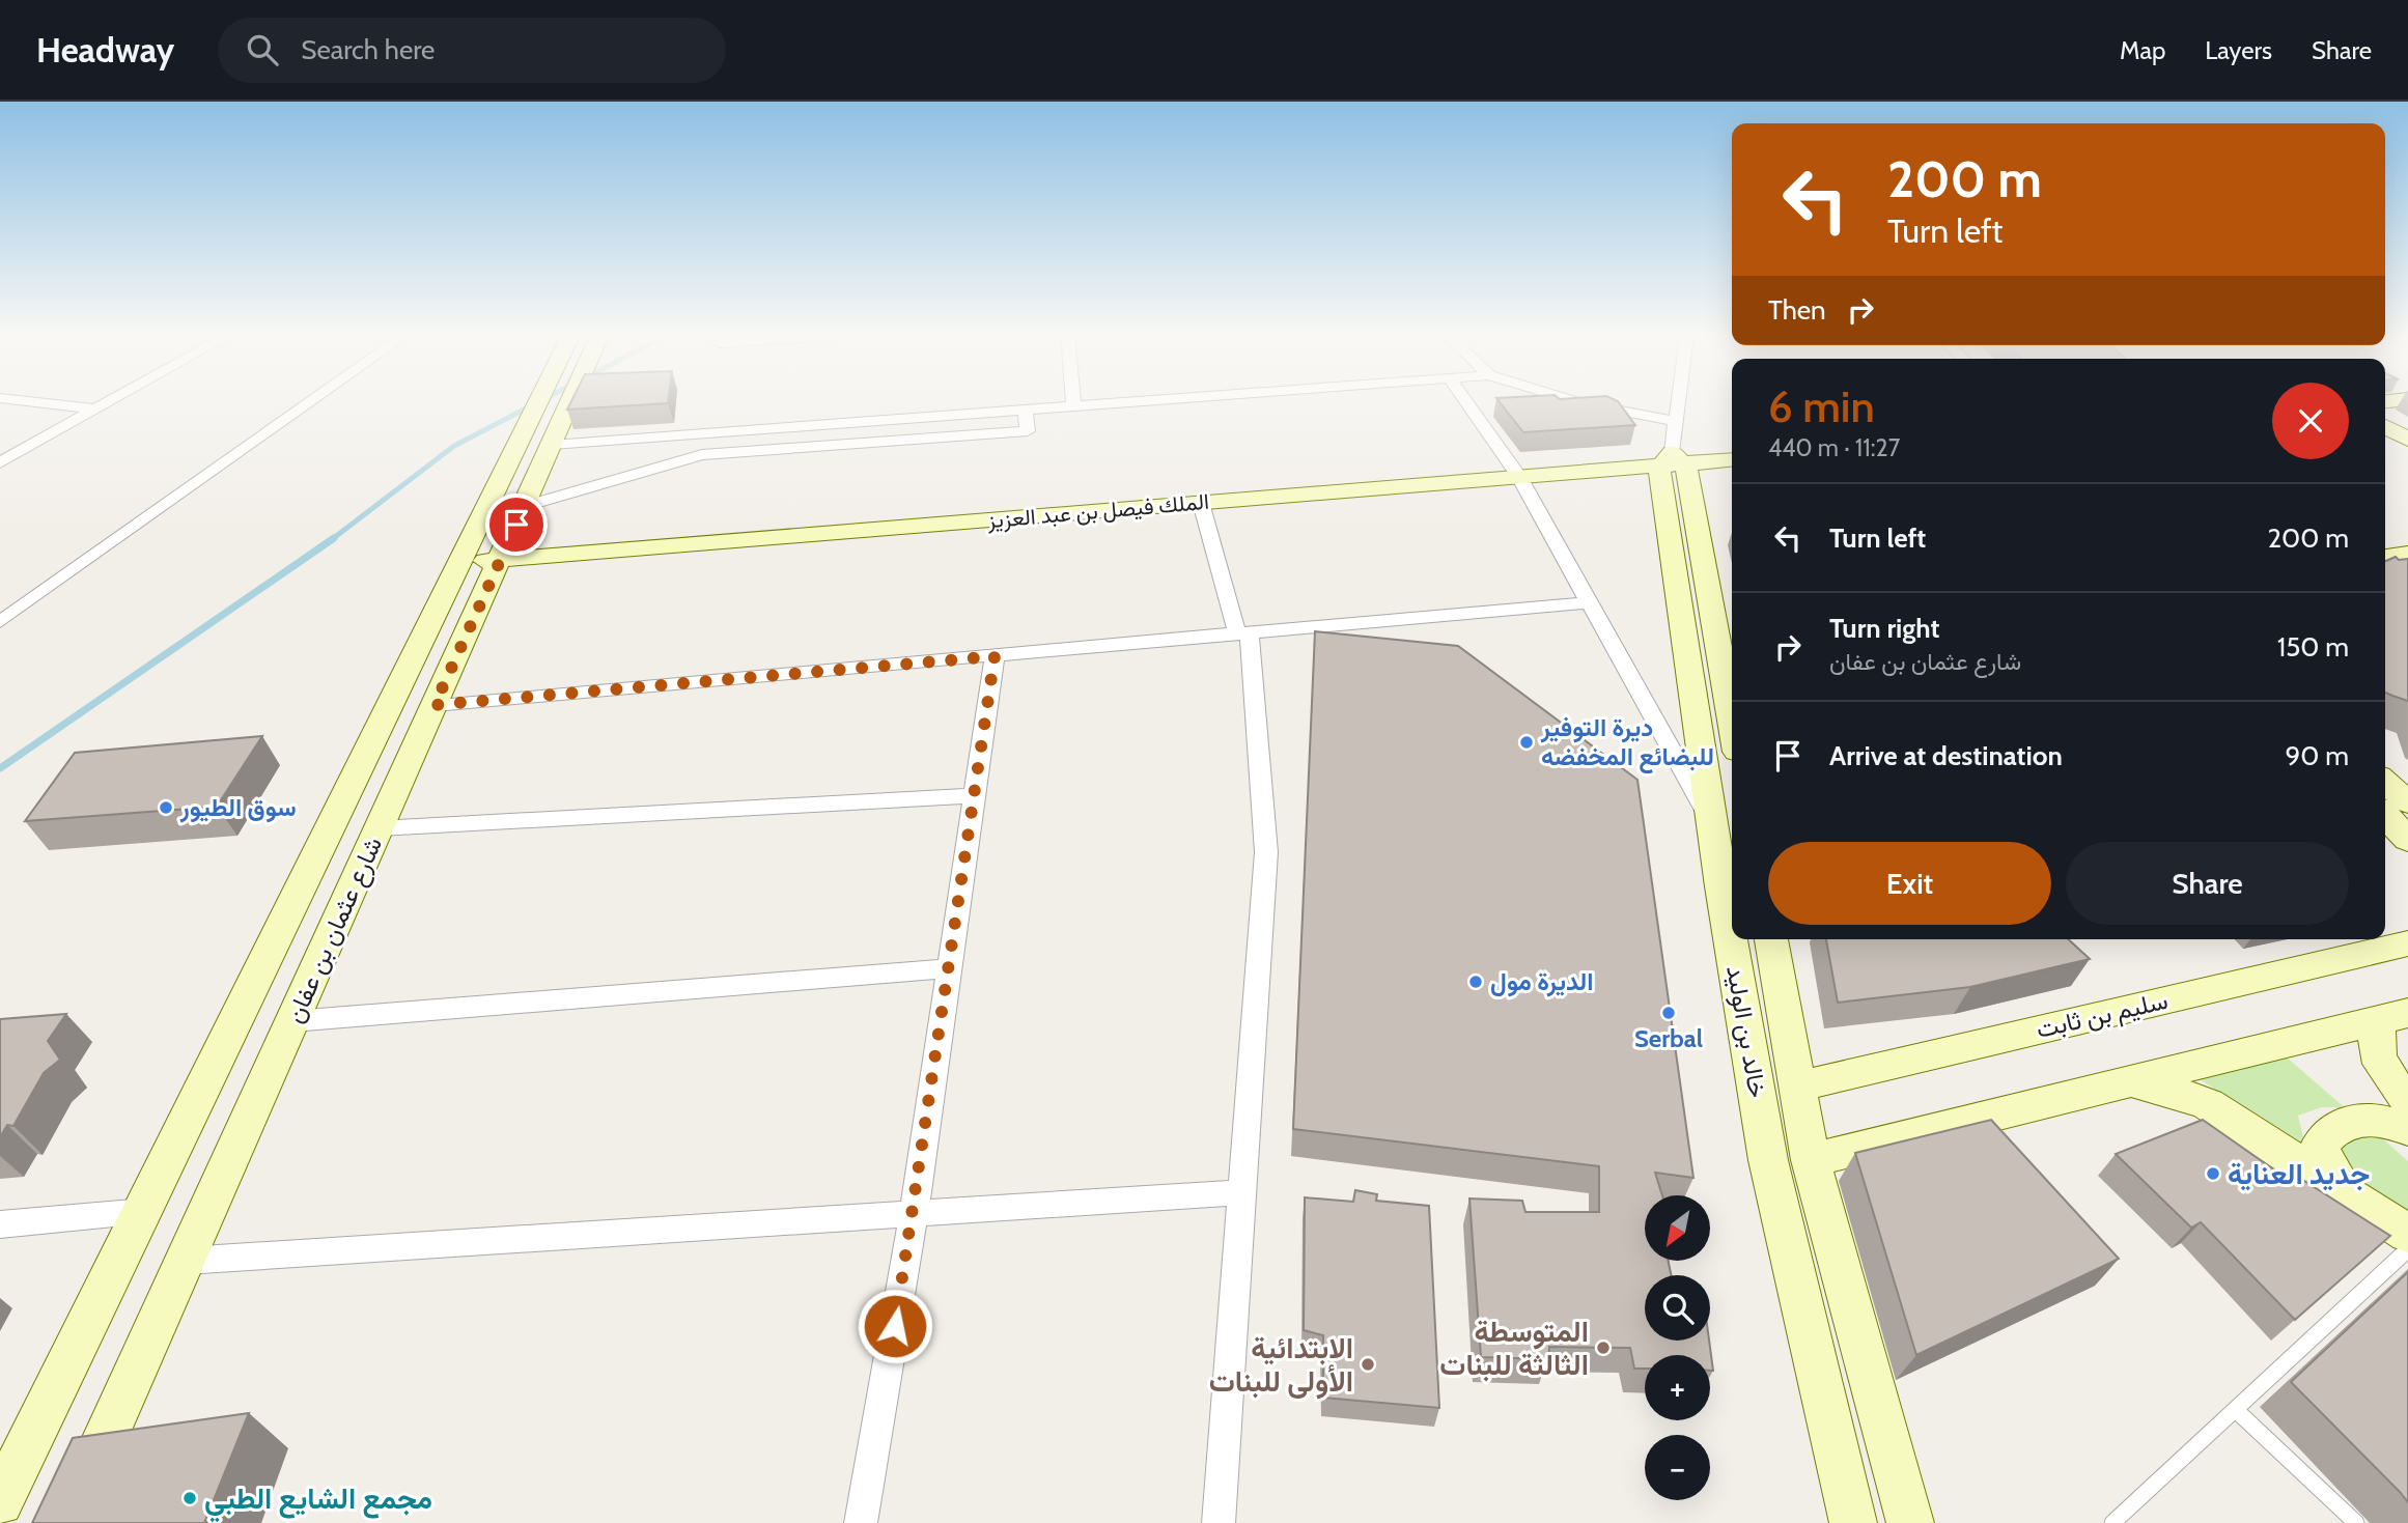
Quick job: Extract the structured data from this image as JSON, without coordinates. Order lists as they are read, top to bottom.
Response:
{
  "streets": {
    "street": [
      "الملك فيصل بن عبد العزيز",
      "شارع عثمان بن عفان",
      "سليم بن ثابت",
      "خالد بن الوليد"
    ]
  },
  "crossings": [
    ["الملك فيصل بن عبد العزيز", "شارع عثمان بن عفان"],
    ["الملك فيصل بن عبد العزيز", "خالد بن الوليد"],
    ["سليم بن ثابت", "خالد بن الوليد"]
  ],
  "places": [
    "ديرة التوفير للبضائع المخفضه",
    "سوق الطيور",
    "الديرة مول",
    "Serbal",
    "جديد العناية",
    "المتوسطة الثالثة للبنات",
    "الابتدائية الأولى للبنات",
    "مجمع الشايع الطبي"
  ],
  "north": "bottom left",
  "page": {
    "header": "Headway",
    "search": "Search here",
    "nav": ["Map", "Layers", "Share"],
    "turn": ["200 m", "Turn left"],
    "then": "Then",
    "heading": ["6 min", "440 m · 11:27"],
    "list": [
      {
        "name": "Turn left",
        "value": "200 m"
      },
      {
        "name": "Turn right",
        "note": "شارع عثمان بن عفان",
        "value": "150 m"
      },
      {
        "name": "Arrive at destination",
        "value": "90 m"
      }
    ],
    "buttons": ["Exit", "Share"],
    "map_buttons": ["+", "−"]
  }
}
